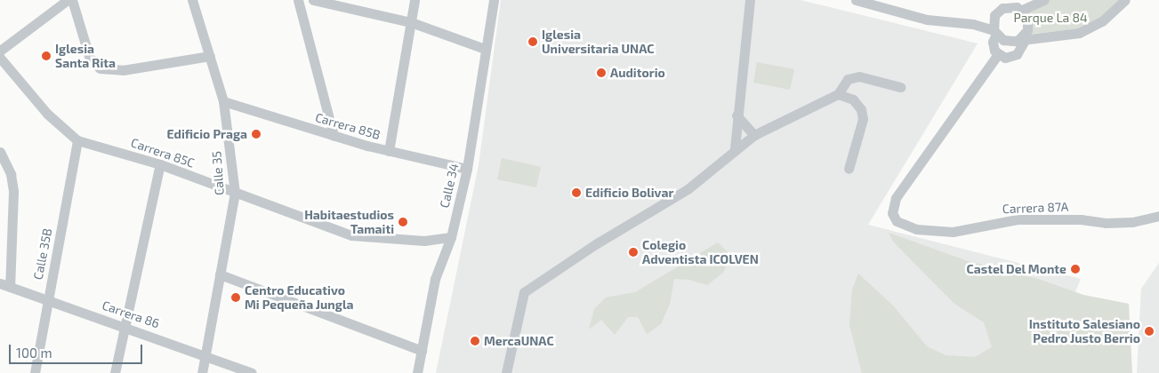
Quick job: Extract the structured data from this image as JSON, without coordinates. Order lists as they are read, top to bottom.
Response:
{
  "streets": {
    "street": [
      "Carrera 85B",
      "Carrera 85C",
      "Calle 35",
      "Calle 34",
      "Carrera 87A",
      "Calle 35B",
      "Carrera 86"
    ]
  },
  "crossings": [
    ["Carrera 85B", "Calle 35"],
    ["Carrera 85B", "Calle 34"],
    ["Carrera 85C", "Calle 35"],
    ["Carrera 85C", "Calle 34"],
    ["Carrera 85C", "Calle 35B"],
    ["Calle 35", "Carrera 86"],
    ["Calle 35B", "Carrera 86"]
  ],
  "parks": ["Parque La 84"],
  "places": [
    "Iglesia Universitaria UNAC",
    "Iglesia Santa Rita",
    "Auditorio",
    "Edificio Praga",
    "Edificio Bolivar",
    "Habitaestudios Tamaiti",
    "Colegio Adventista ICOLVEN",
    "Castel Del Monte",
    "Centro Educativo Mi Pequeña Jungla",
    "Instituto Salesiano Pedro Justo Berrio",
    "MercaUNAC"
  ],
  "scale_bar": "100 m"
}
